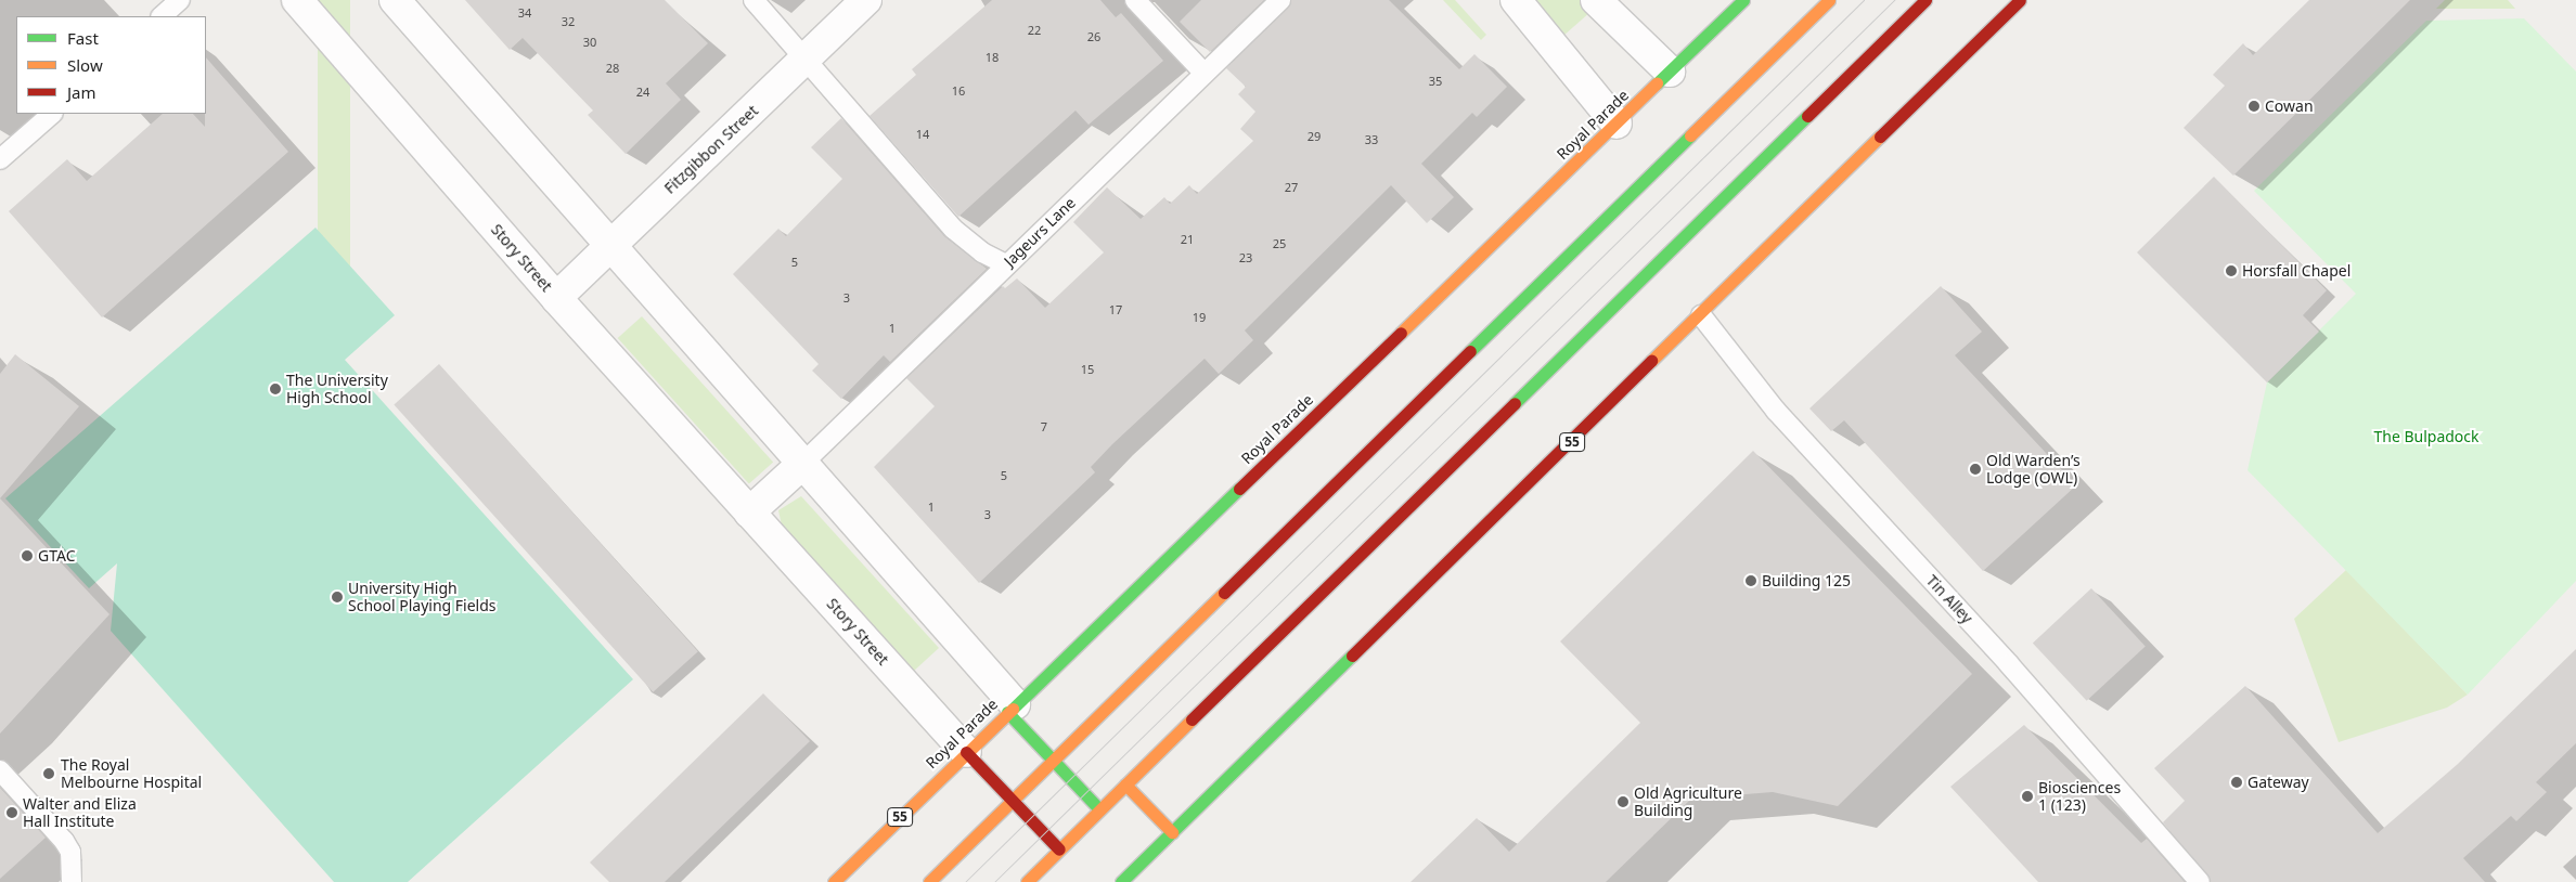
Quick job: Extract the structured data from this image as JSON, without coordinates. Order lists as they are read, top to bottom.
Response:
{
  "streets": {
    "main road": ["Royal Parade", "55"],
    "street": ["Fitzgibbon Street", "Story Street"],
    "lane": ["Jageurs Lane", "Tin Alley"]
  },
  "crossings": [
    ["Royal Parade", "Story Street"],
    ["Fitzgibbon Street", "Story Street"],
    ["55", "Tin Alley"]
  ],
  "parks": ["The Bulpadock"],
  "places": [
    "Cowan",
    "Horsfall Chapel",
    "The University High School",
    "Old Warden’s Lodge (OWL)",
    "GTAC",
    "Building 125",
    "University High School Playing Fields",
    "The Royal Melbourne Hospital",
    "Gateway",
    "Biosciences 1 (123)",
    "Old Agriculture Building",
    "Walter and Eliza Hall Institute"
  ],
  "house_numbers": [
    "34",
    "32",
    "22",
    "26",
    "30",
    "18",
    "28",
    "35",
    "16",
    "24",
    "14",
    "29",
    "33",
    "27",
    "21",
    "25",
    "23",
    "5",
    "3",
    "17",
    "19",
    "1",
    "15",
    "7",
    "5",
    "1",
    "3"
  ],
  "legend": ["Fast", "Slow", "Jam"]
}
